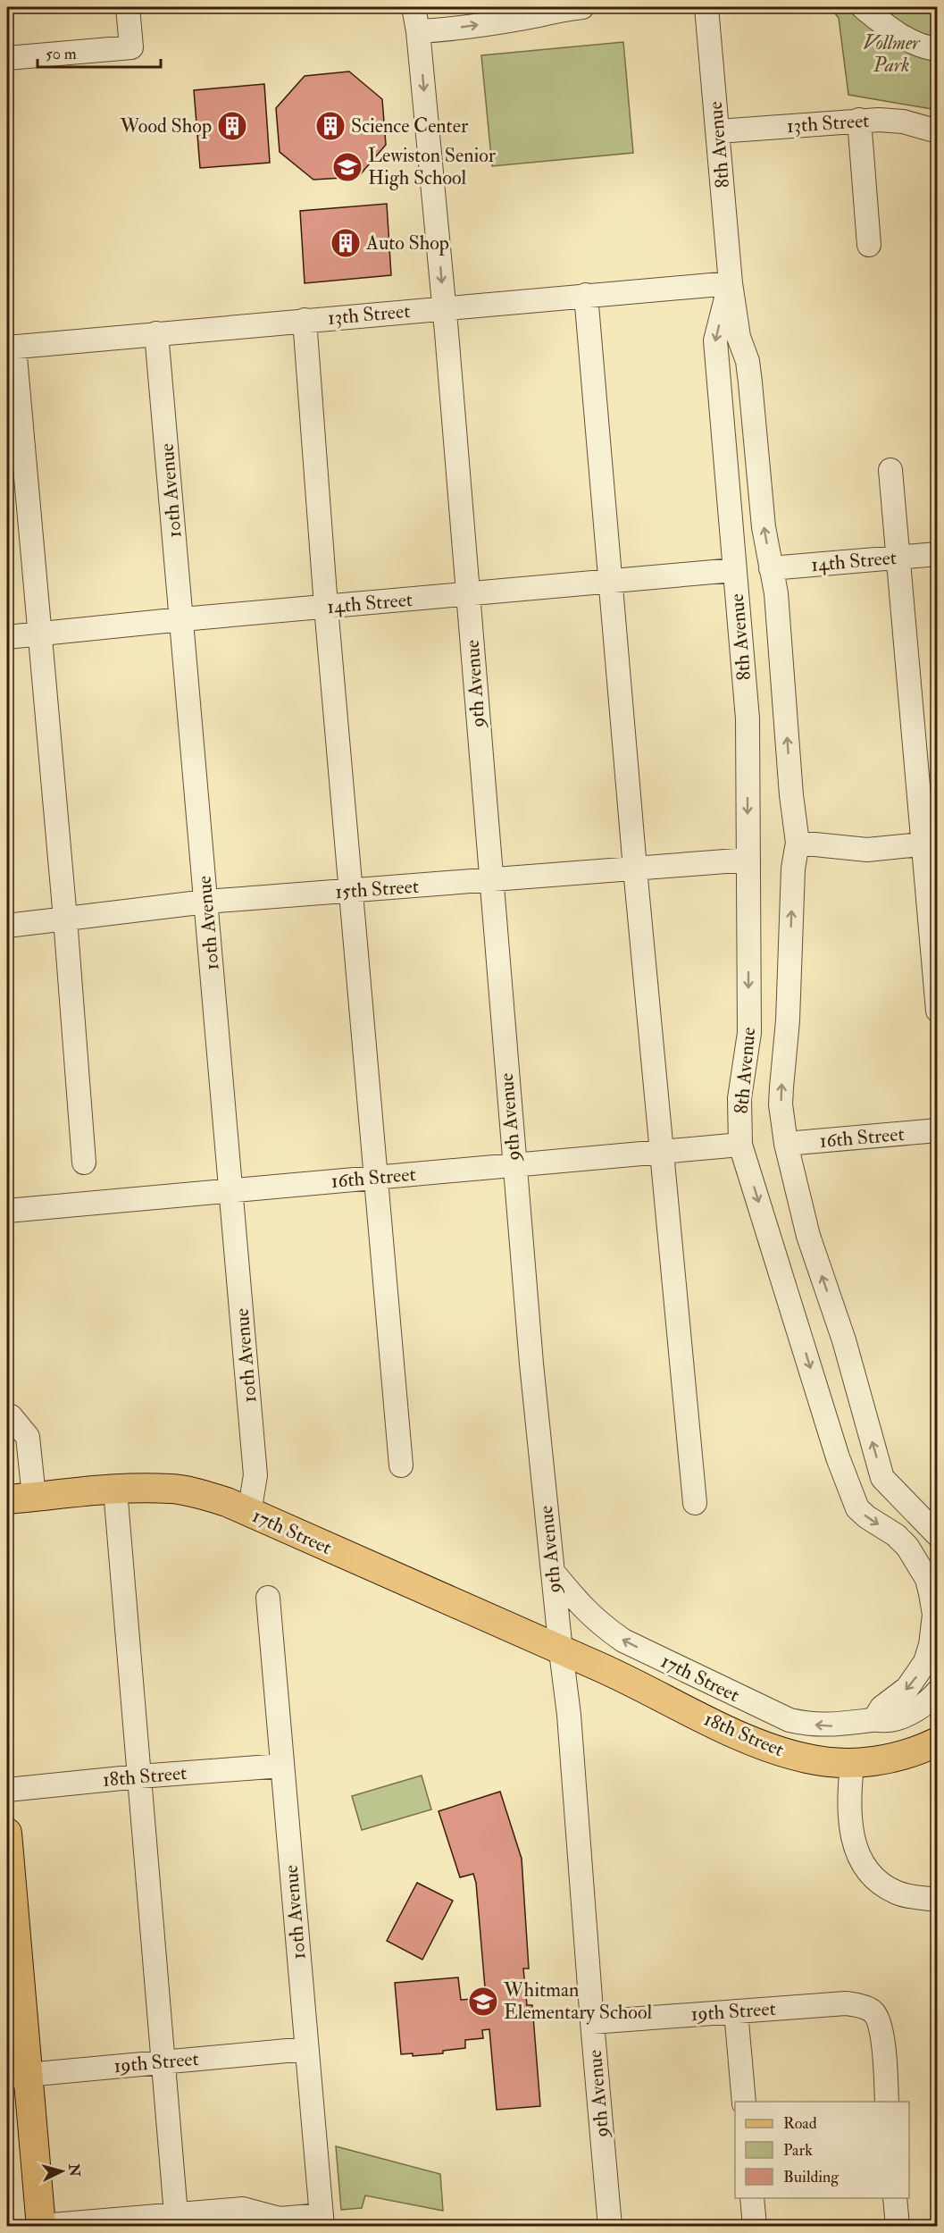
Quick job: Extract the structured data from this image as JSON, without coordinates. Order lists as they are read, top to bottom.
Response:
{
  "streets": {
    "main road": ["17th Street", "18th Street"],
    "street": [
      "13th Street",
      "8th Avenue",
      "10th Avenue",
      "14th Street",
      "9th Avenue",
      "15th Street",
      "16th Street",
      "19th Street"
    ]
  },
  "crossings": [
    ["13th Street", "8th Avenue"],
    ["13th Street", "10th Avenue"],
    ["13th Street", "9th Avenue"],
    ["8th Avenue", "14th Street"],
    ["8th Avenue", "15th Street"],
    ["8th Avenue", "16th Street"],
    ["8th Avenue", "17th Street"],
    ["10th Avenue", "14th Street"],
    ["10th Avenue", "15th Street"],
    ["10th Avenue", "16th Street"],
    ["10th Avenue", "17th Street"],
    ["10th Avenue", "18th Street"],
    ["10th Avenue", "19th Street"],
    ["14th Street", "9th Avenue"],
    ["9th Avenue", "15th Street"],
    ["9th Avenue", "16th Street"],
    ["9th Avenue", "17th Street"],
    ["9th Avenue", "18th Street"],
    ["9th Avenue", "19th Street"],
    ["17th Street", "18th Street"]
  ],
  "one_way": ["17th Street"],
  "parks": ["Vollmer Park"],
  "places": {
    "building": ["Wood Shop", "Science Center", "Auto Shop"],
    "school or university": ["Lewiston Senior High School", "Whitman Elementary School"]
  },
  "legend": ["Road", "Park", "Building"],
  "scale_bar": "50 m",
  "north": "right"
}
